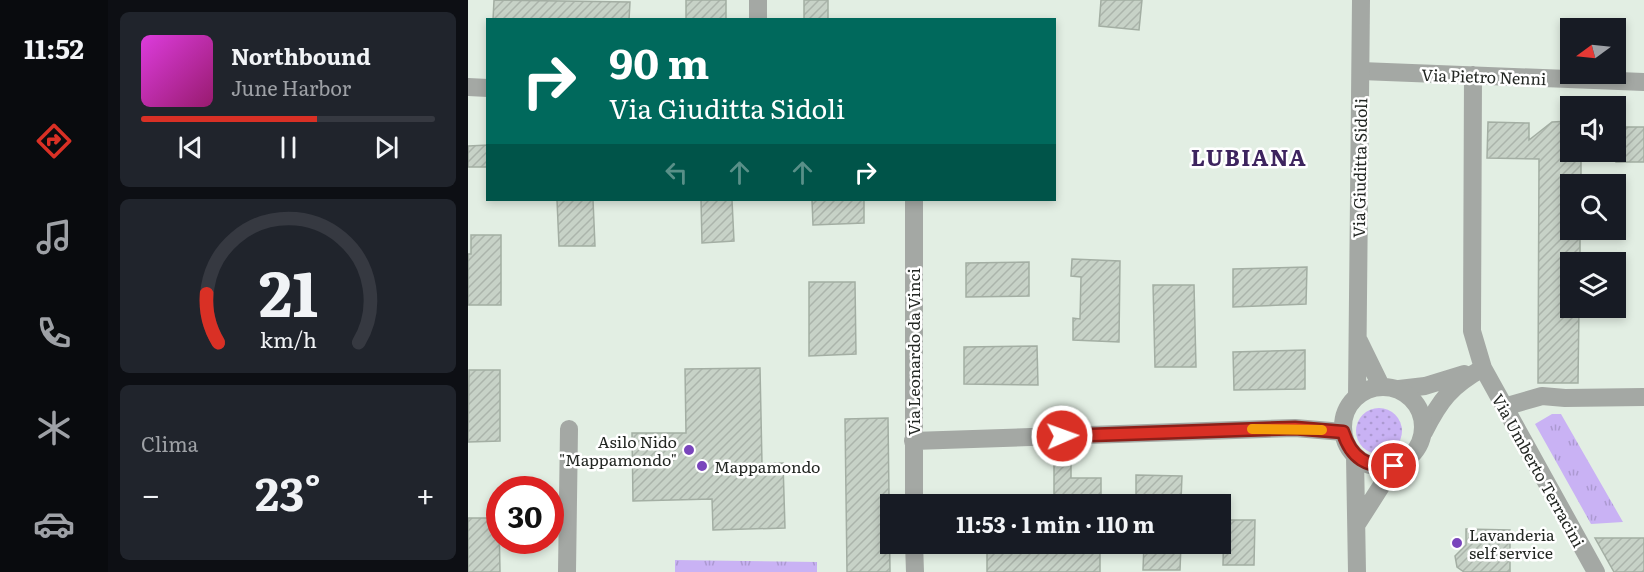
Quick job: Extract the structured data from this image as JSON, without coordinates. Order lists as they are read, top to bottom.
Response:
{
  "streets": {
    "street": [
      "Via Pietro Nenni",
      "Via Giuditta Sidoli",
      "Via Leonardo da Vinci",
      "Via Umberto Terracini"
    ]
  },
  "crossings": [
    ["Via Pietro Nenni", "Via Giuditta Sidoli"]
  ],
  "districts": ["LUBIANA"],
  "places": ["Asilo Nido \"Mappamondo\"", "Mappamondo", "Lavanderia self service"],
  "north": "left",
  "page": {
    "tabs": "11:52",
    "turn": ["90 m", "Via Giuditta Sidoli"],
    "song": ["Northbound", "June Harbor"],
    "tile": "Clima",
    "heat": ["−", "23°", "+"],
    "limit": "30",
    "trip": "11:53 · 1 min · 110 m",
    "gauge": ["21", "km/h"]
  }
}
